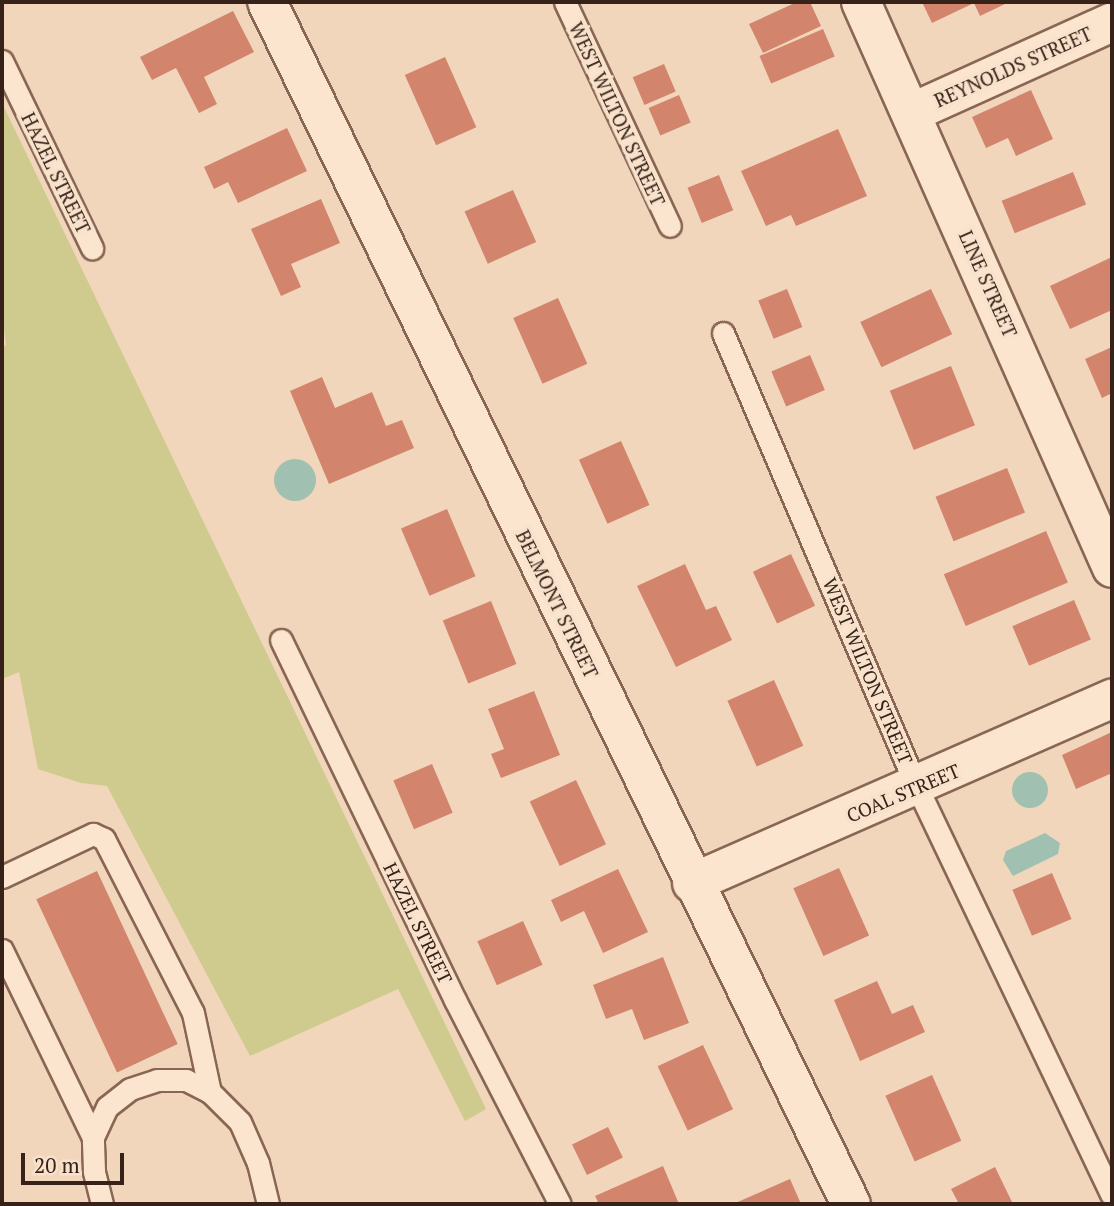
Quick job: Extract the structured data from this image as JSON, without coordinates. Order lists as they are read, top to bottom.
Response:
{
  "streets": {
    "street": [
      "REYNOLDS STREET",
      "LINE STREET",
      "BELMONT STREET",
      "COAL STREET"
    ],
    "lane": ["WEST WILTON STREET", "HAZEL STREET"]
  },
  "crossings": [
    ["REYNOLDS STREET", "LINE STREET"],
    ["WEST WILTON STREET", "COAL STREET"],
    ["BELMONT STREET", "COAL STREET"]
  ],
  "scale_bar": "20 m"
}
